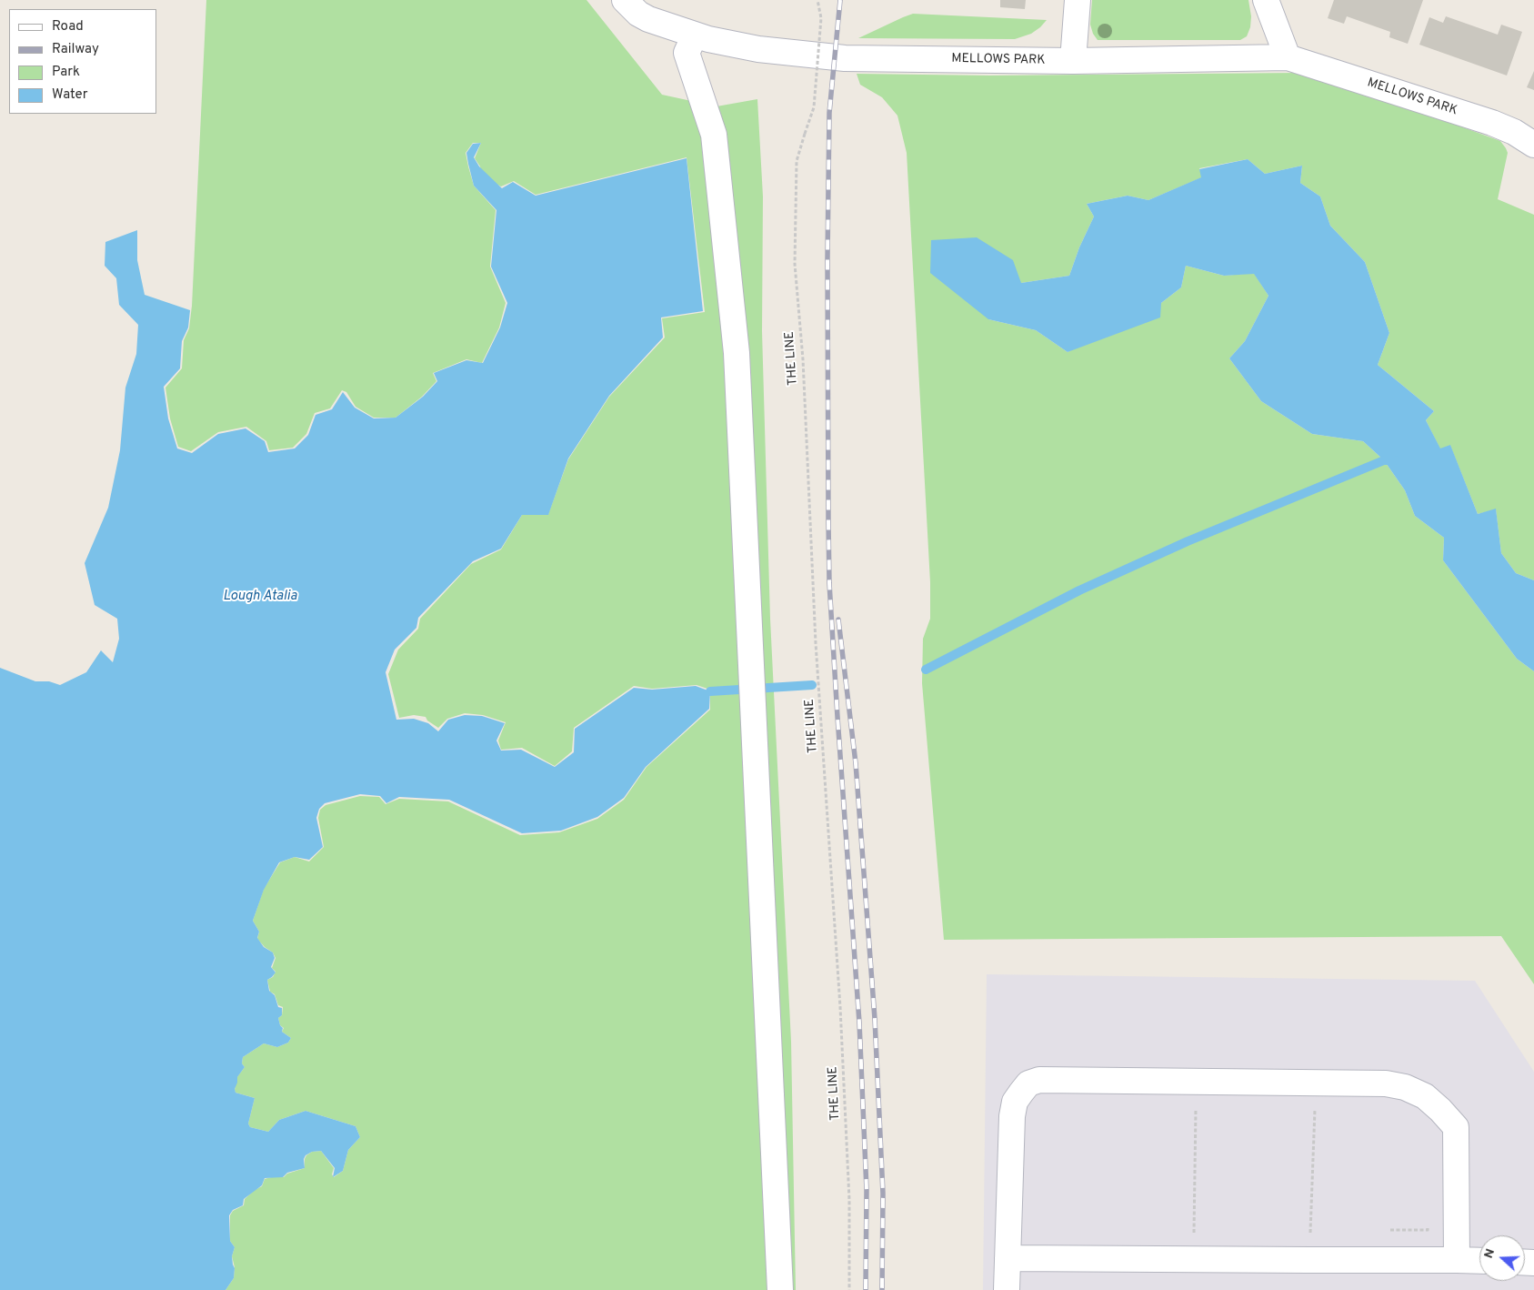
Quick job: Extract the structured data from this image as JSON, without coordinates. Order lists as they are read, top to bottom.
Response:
{
  "streets": {
    "street": ["MELLOWS PARK"],
    "path": ["THE LINE"]
  },
  "water": ["Lough Atalia"],
  "legend": [
    "Road",
    "Railway",
    "Park",
    "Water"
  ],
  "north": "left"
}
